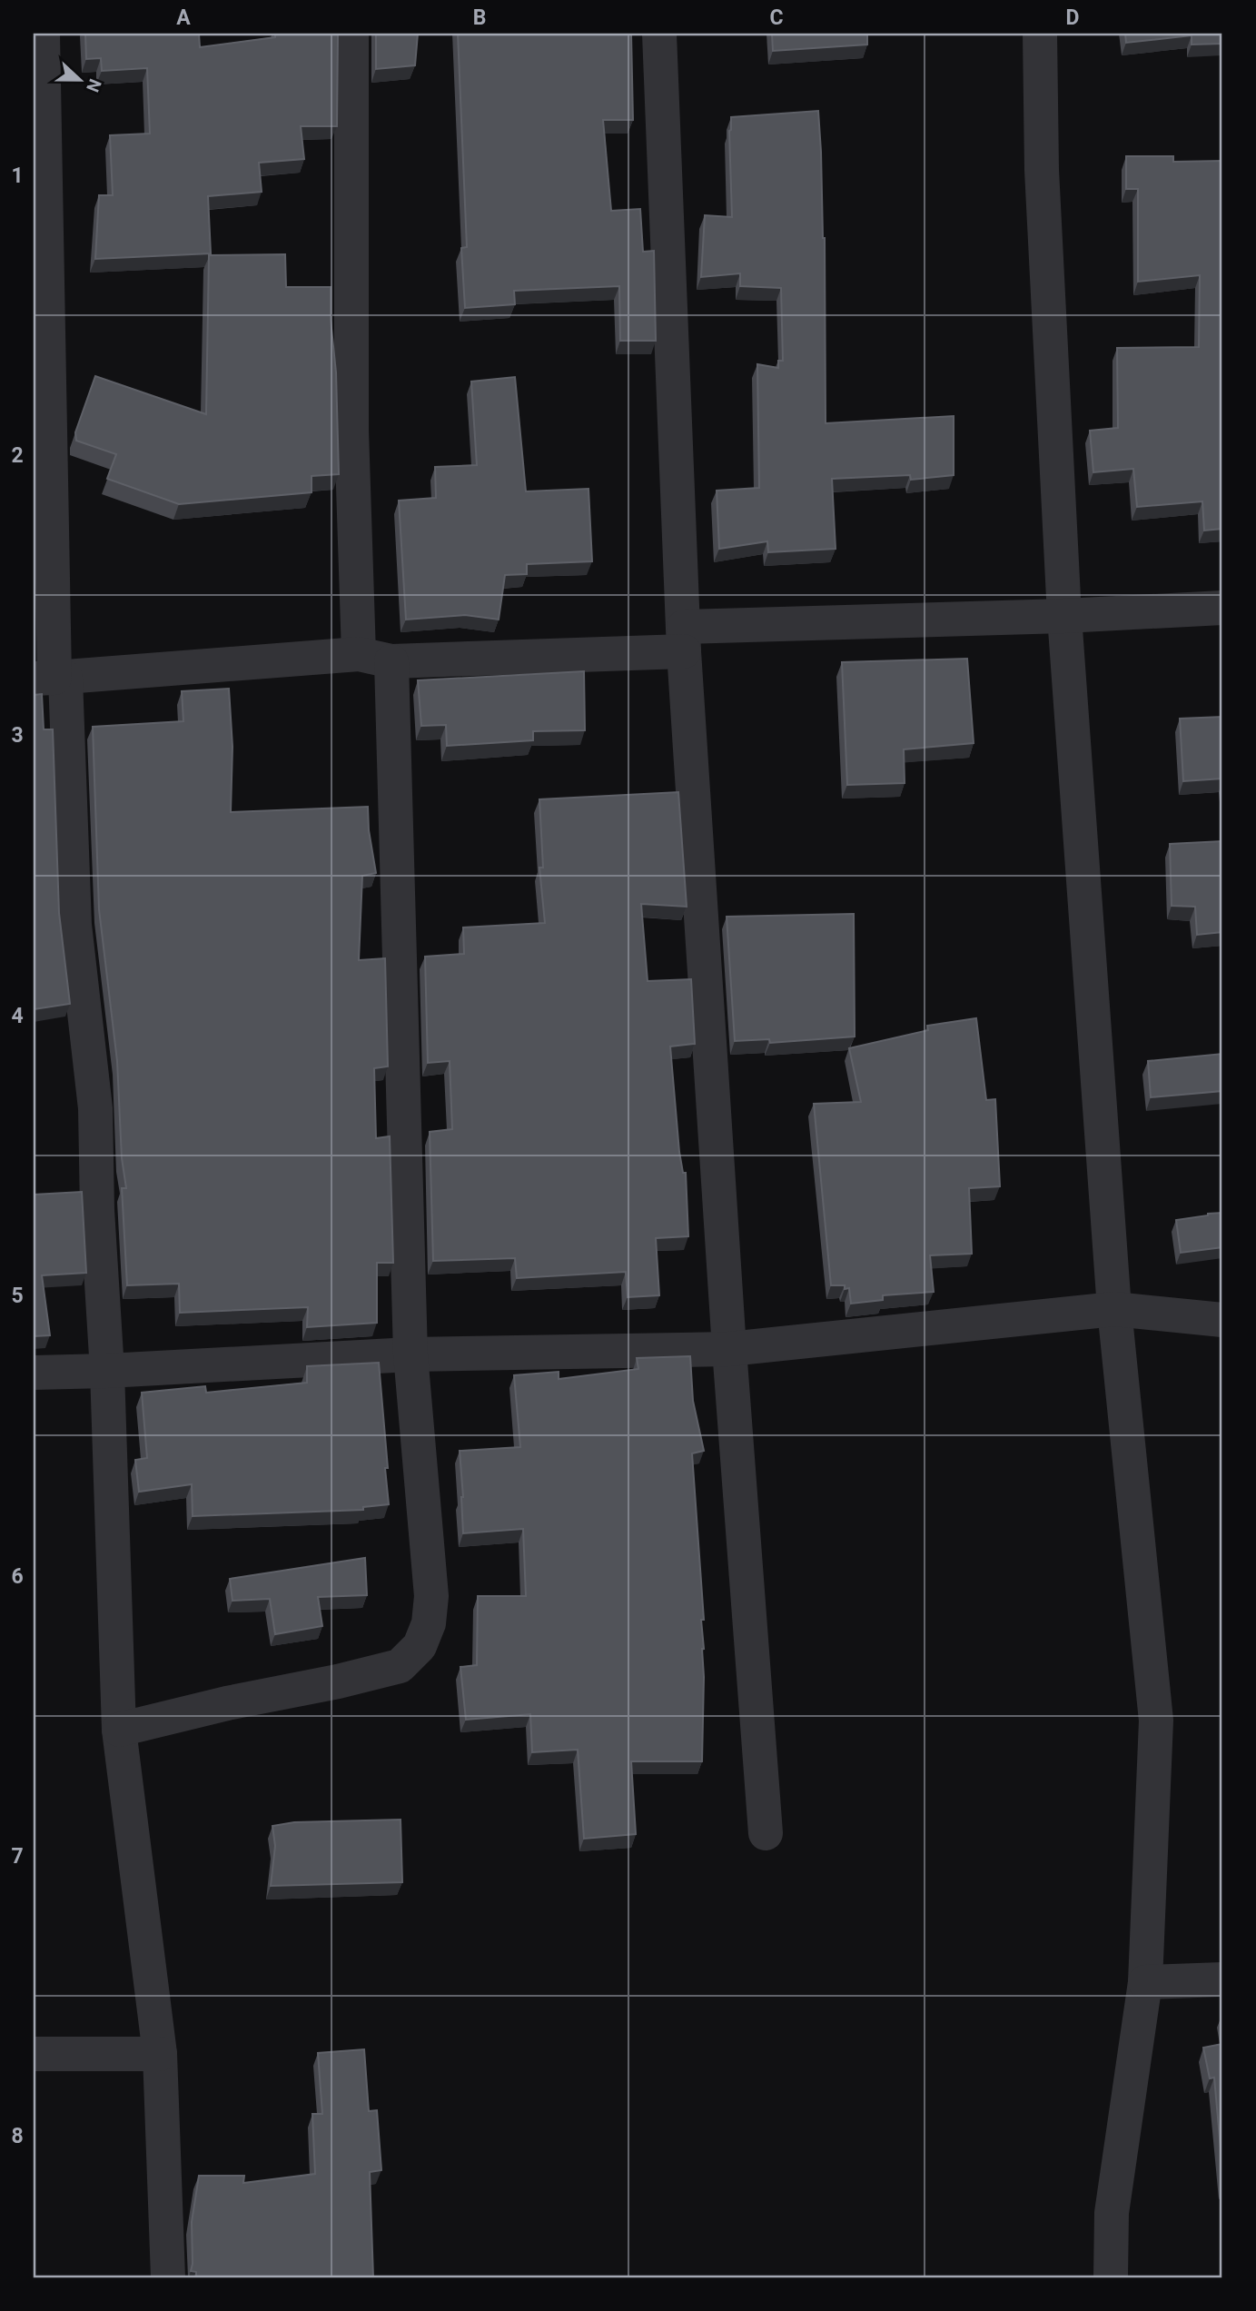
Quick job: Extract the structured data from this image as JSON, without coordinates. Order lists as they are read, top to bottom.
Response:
{
  "north": "right",
  "grid": {
    "columns": [
      "A",
      "B",
      "C",
      "D"
    ],
    "rows": [
      "1",
      "2",
      "3",
      "4",
      "5",
      "6",
      "7",
      "8"
    ]
  }
}
